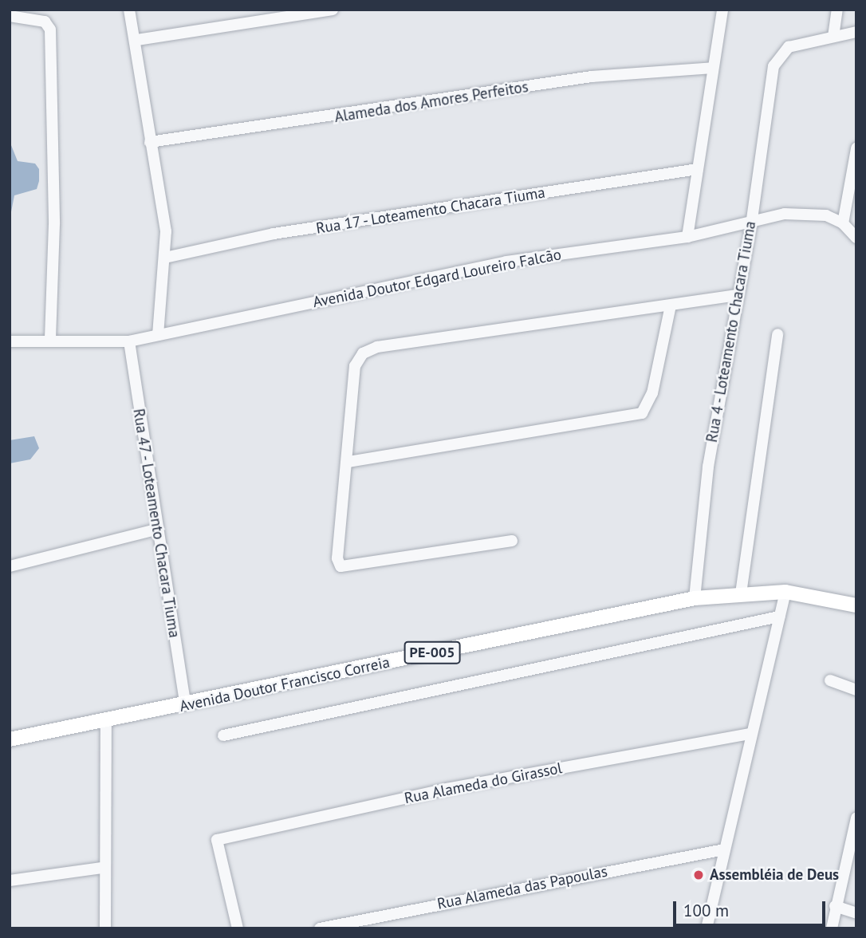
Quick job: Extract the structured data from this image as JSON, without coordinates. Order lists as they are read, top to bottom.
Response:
{
  "streets": {
    "main road": ["PE-005", "Avenida Doutor Francisco Correia"],
    "street": [
      "Alameda dos Amores Perfeitos",
      "Rua 17 - Loteamento Chacara Tiuma",
      "Avenida Doutor Edgard Loureiro Falcão",
      "Rua 4 - Loteamento Chacara Tiuma",
      "Rua 47 - Loteamento Chacara Tiuma",
      "Rua Alameda do Girassol",
      "Rua Alameda das Papoulas"
    ]
  },
  "crossings": [
    ["Avenida Doutor Edgard Loureiro Falcão", "Rua 4 - Loteamento Chacara Tiuma"],
    ["Avenida Doutor Edgard Loureiro Falcão", "Rua 47 - Loteamento Chacara Tiuma"],
    ["Rua 4 - Loteamento Chacara Tiuma", "Avenida Doutor Francisco Correia"],
    ["Rua 47 - Loteamento Chacara Tiuma", "Avenida Doutor Francisco Correia"]
  ],
  "places": ["Assembléia de Deus"],
  "scale_bar": "100 m"
}
